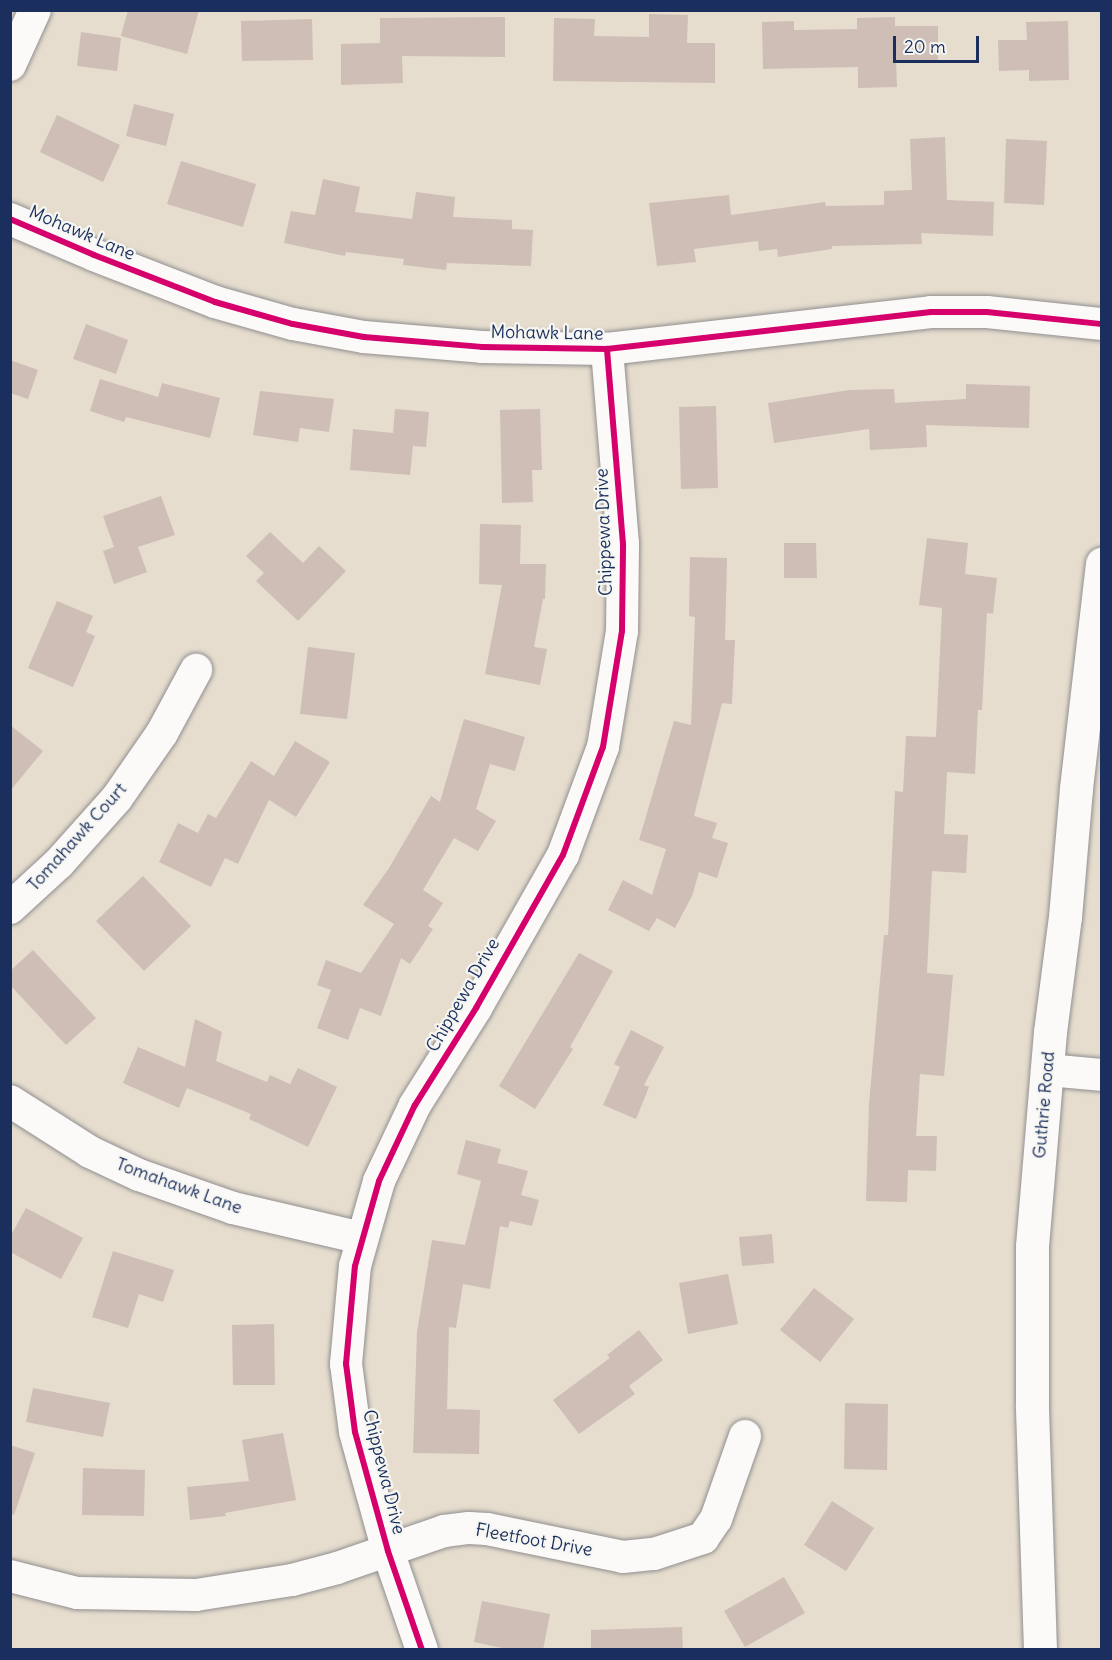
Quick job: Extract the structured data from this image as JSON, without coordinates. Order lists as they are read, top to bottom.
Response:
{
  "streets": {
    "street": [
      "Mohawk Lane",
      "Chippewa Drive",
      "Tomahawk Court",
      "Guthrie Road",
      "Tomahawk Lane",
      "Fleetfoot Drive"
    ]
  },
  "crossings": [
    ["Mohawk Lane", "Chippewa Drive"],
    ["Chippewa Drive", "Tomahawk Lane"],
    ["Chippewa Drive", "Fleetfoot Drive"]
  ],
  "scale_bar": "20 m"
}
